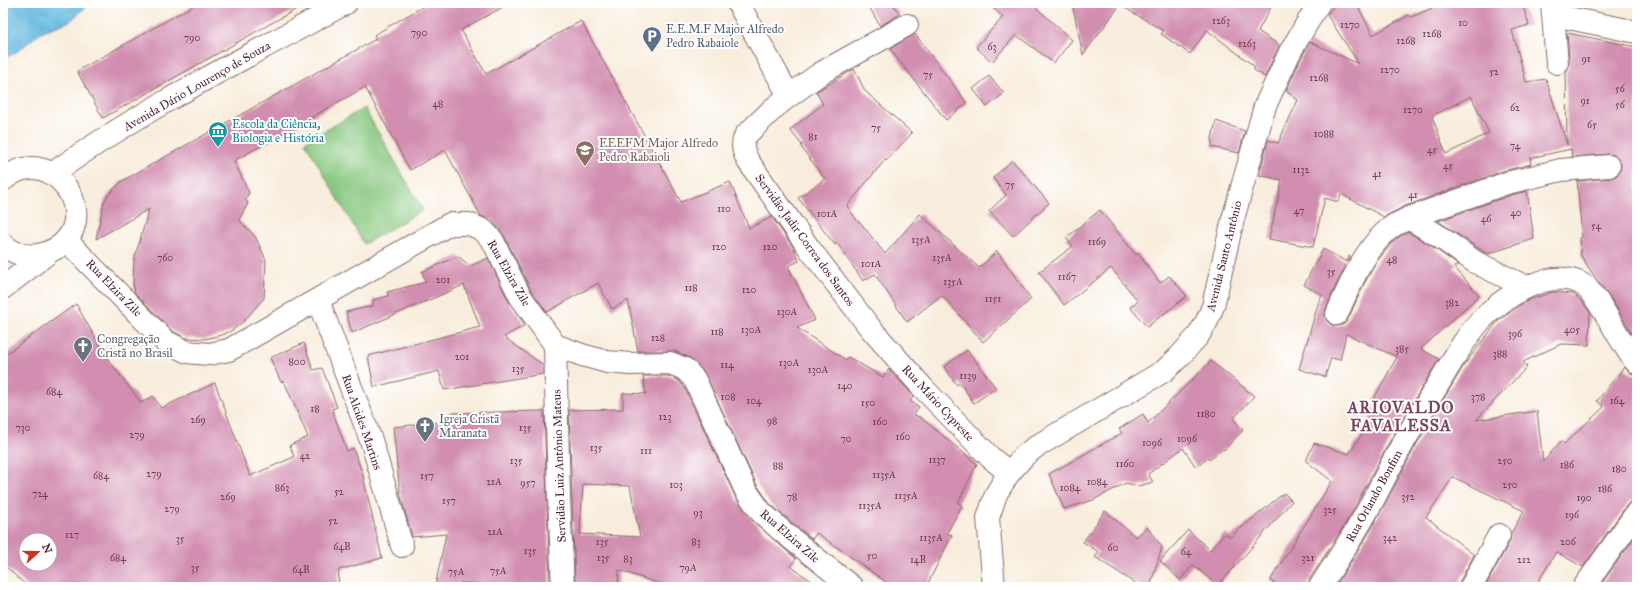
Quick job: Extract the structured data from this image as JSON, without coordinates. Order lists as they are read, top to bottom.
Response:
{
  "streets": {
    "street": [
      "Avenida Dário Lourenço de Souza",
      "Servidão Jadir Correa dos Santos",
      "Avenida Santo Antônio",
      "Rua Elzira Zile",
      "Rua Mário Cypreste",
      "Rua Alcides Martins",
      "Servidão Luiz Antônio Mateus",
      "Rua Orlando Bonfim"
    ]
  },
  "crossings": [
    ["Servidão Jadir Correa dos Santos", "Rua Mário Cypreste"],
    ["Avenida Santo Antônio", "Rua Mário Cypreste"],
    ["Rua Elzira Zile", "Rua Alcides Martins"],
    ["Rua Elzira Zile", "Servidão Luiz Antônio Mateus"]
  ],
  "districts": ["ARIOVALDO FAVALESSA"],
  "places": {
    "parking": ["E.E.M.F Major Alfredo Pedro Rabaiole"],
    "museum": ["Escola da Ciência, Biologia e História"],
    "school or university": ["EEEFM Major Alfredo Pedro Rabaioli"],
    "church": ["Congregação Cristã no Brasil", "Igreja Cristã Maranata"]
  },
  "house_numbers": [
    "1263",
    "10",
    "1270",
    "790",
    "1268",
    "790",
    "1268",
    "1263",
    "63",
    "91",
    "1270",
    "52",
    "75",
    "1268",
    "56",
    "91",
    "48",
    "56",
    "62",
    "1270",
    "65",
    "75",
    "1088",
    "81",
    "74",
    "45",
    "45",
    "1132",
    "41",
    "75",
    "41",
    "110",
    "47",
    "40",
    "101A",
    "46",
    "54",
    "135A",
    "1169",
    "120",
    "120",
    "760",
    "135A",
    "48",
    "101A",
    "35",
    "1167",
    "201",
    "135A",
    "118",
    "120",
    "1151",
    "382",
    "130A",
    "130A",
    "405",
    "118",
    "396",
    "128",
    "385",
    "388",
    "201",
    "800",
    "130A",
    "114",
    "135",
    "130A",
    "1139",
    "140",
    "684",
    "108",
    "378",
    "104",
    "164",
    "150",
    "18",
    "1180",
    "123",
    "269",
    "98",
    "160",
    "730",
    "135",
    "279",
    "160",
    "70",
    "1096",
    "1096",
    "135",
    "111",
    "42",
    "1137",
    "135",
    "250",
    "1160",
    "186",
    "88",
    "180",
    "279",
    "1135A",
    "684",
    "157",
    "21A",
    "1084",
    "957",
    "103",
    "250",
    "863",
    "1084",
    "186",
    "52",
    "724",
    "1135A",
    "269",
    "78",
    "352",
    "190",
    "157",
    "1135A",
    "279",
    "325",
    "93",
    "196",
    "52",
    "21A",
    "127",
    "1135A",
    "342",
    "35",
    "135",
    "83",
    "206",
    "64B",
    "60",
    "135",
    "64",
    "50",
    "684",
    "135",
    "321",
    "83",
    "14B",
    "212",
    "35",
    "79A",
    "64B",
    "75A",
    "75A"
  ],
  "north": "right"
}
